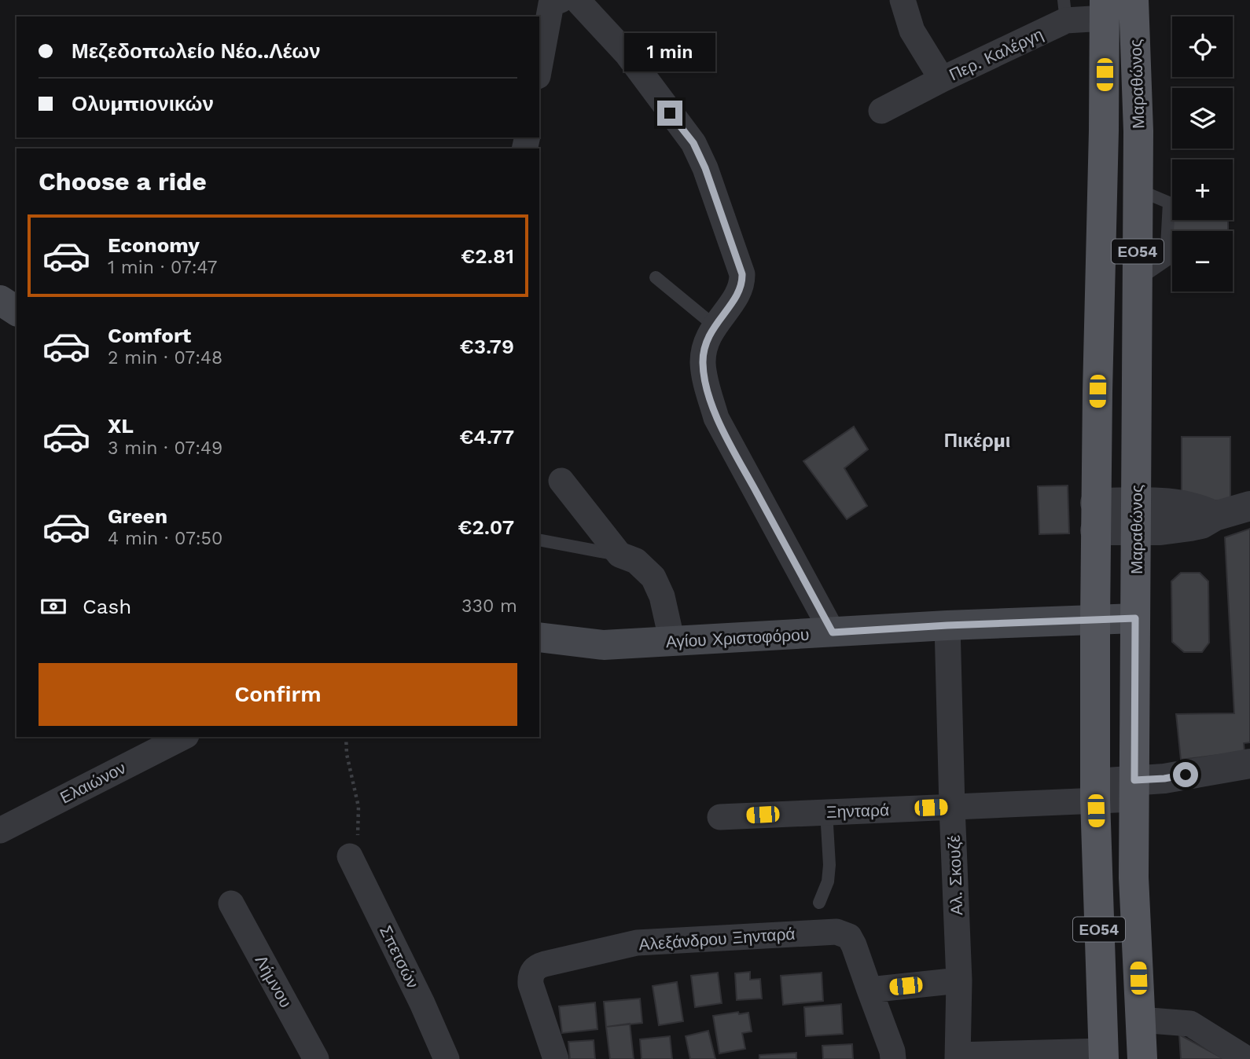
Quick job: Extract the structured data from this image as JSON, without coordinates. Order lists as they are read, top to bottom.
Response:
{
  "streets": {
    "main road": ["Μαραθώνος", "ΕΟ54", "Αγίου Χριστοφόρου"],
    "street": [
      "Περ. Καλέργη",
      "Ελαιώνον",
      "Ξηνταρά",
      "Αλ. Σκουζέ",
      "Αλεξάνδρου Ξηνταρά",
      "Σπετσών",
      "Λήμνου"
    ]
  },
  "crossings": [
    ["Περ. Καλέργη", "Μαραθώνος"],
    ["Μαραθώνος", "Αγίου Χριστοφόρου"],
    ["Μαραθώνος", "Ξηνταρά"],
    ["Αγίου Χριστοφόρου", "Αλ. Σκουζέ"],
    ["Ξηνταρά", "Αλ. Σκουζέ"]
  ],
  "districts": ["Πικέρμι"],
  "page": {
    "map_buttons": ["+", "−"],
    "banner": ["Μεζεδοπωλείο Νέο..Λέων", "Ολυμπιονικών"],
    "bubble": "1 min",
    "heading": "Choose a ride",
    "list": [
      {
        "name": "Economy",
        "note": "1 min · 07:47",
        "value": "€2.81"
      },
      {
        "name": "Comfort",
        "note": "2 min · 07:48",
        "value": "€3.79"
      },
      {
        "name": "XL",
        "note": "3 min · 07:49",
        "value": "€4.77"
      },
      {
        "name": "Green",
        "note": "4 min · 07:50",
        "value": "€2.07"
      }
    ],
    "pay": ["Cash", "330 m"],
    "buttons": "Confirm"
  }
}
